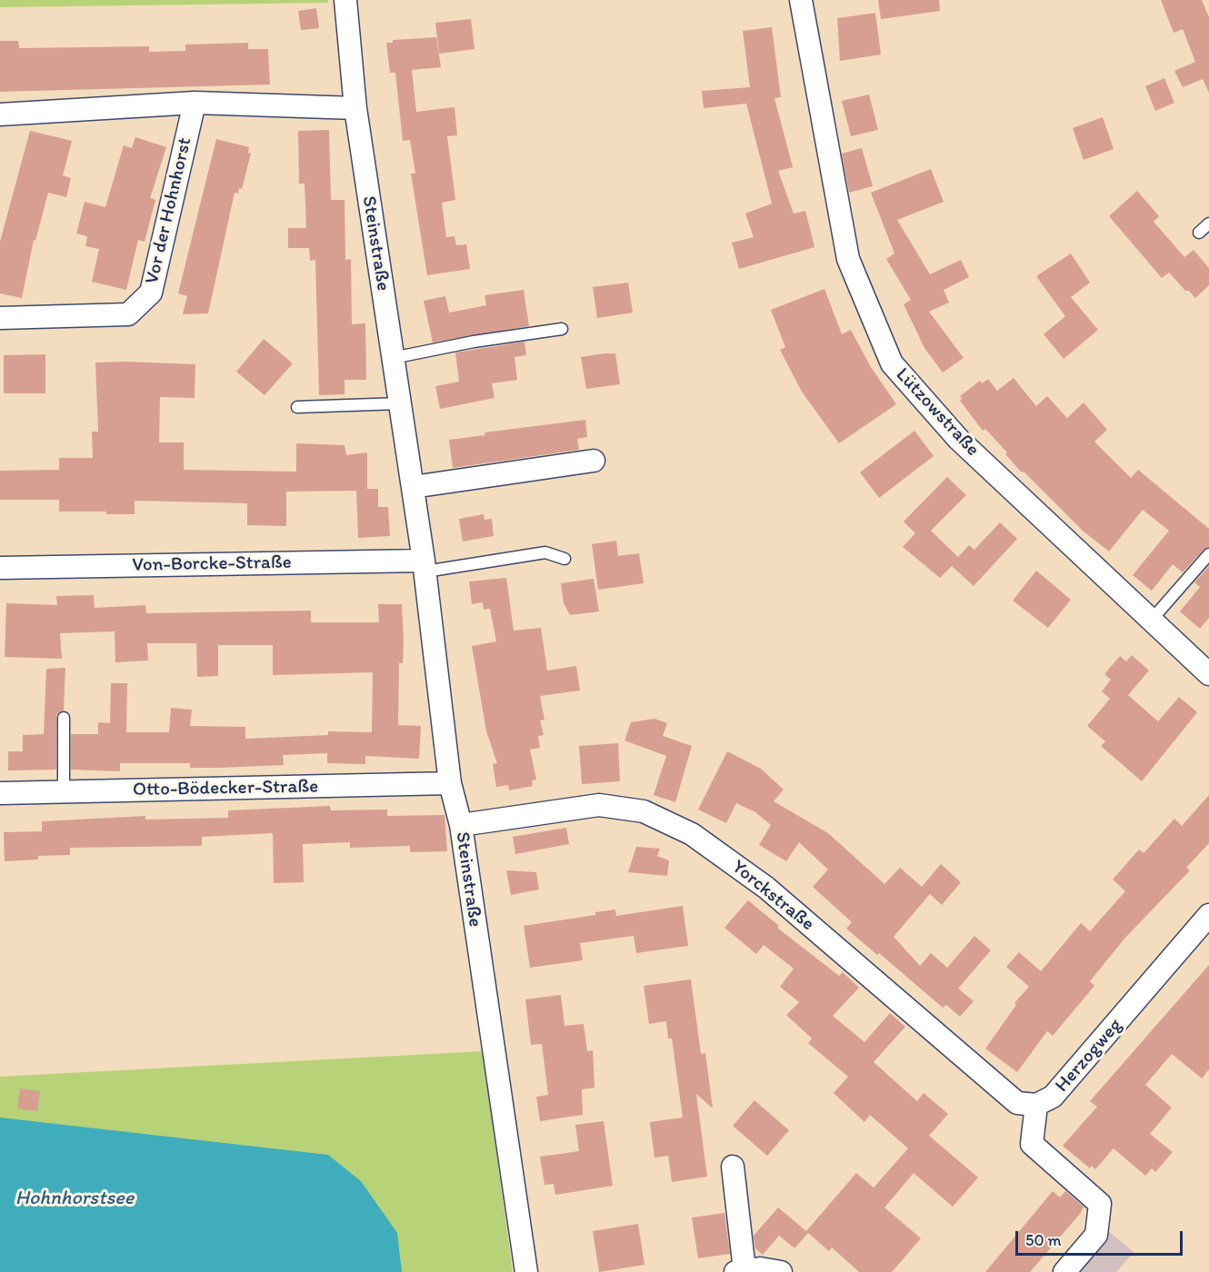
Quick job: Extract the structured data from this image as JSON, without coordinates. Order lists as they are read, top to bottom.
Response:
{
  "streets": {
    "street": [
      "Vor der Hohnhorst",
      "Steinstraße",
      "Lützowstraße",
      "Von-Borcke-Straße",
      "Otto-Bödecker-Straße",
      "Yorckstraße",
      "Herzogweg"
    ]
  },
  "crossings": [
    ["Steinstraße", "Von-Borcke-Straße"],
    ["Steinstraße", "Otto-Bödecker-Straße"],
    ["Steinstraße", "Yorckstraße"],
    ["Yorckstraße", "Herzogweg"]
  ],
  "water": ["Hohnhorstsee"],
  "scale_bar": "50 m"
}
